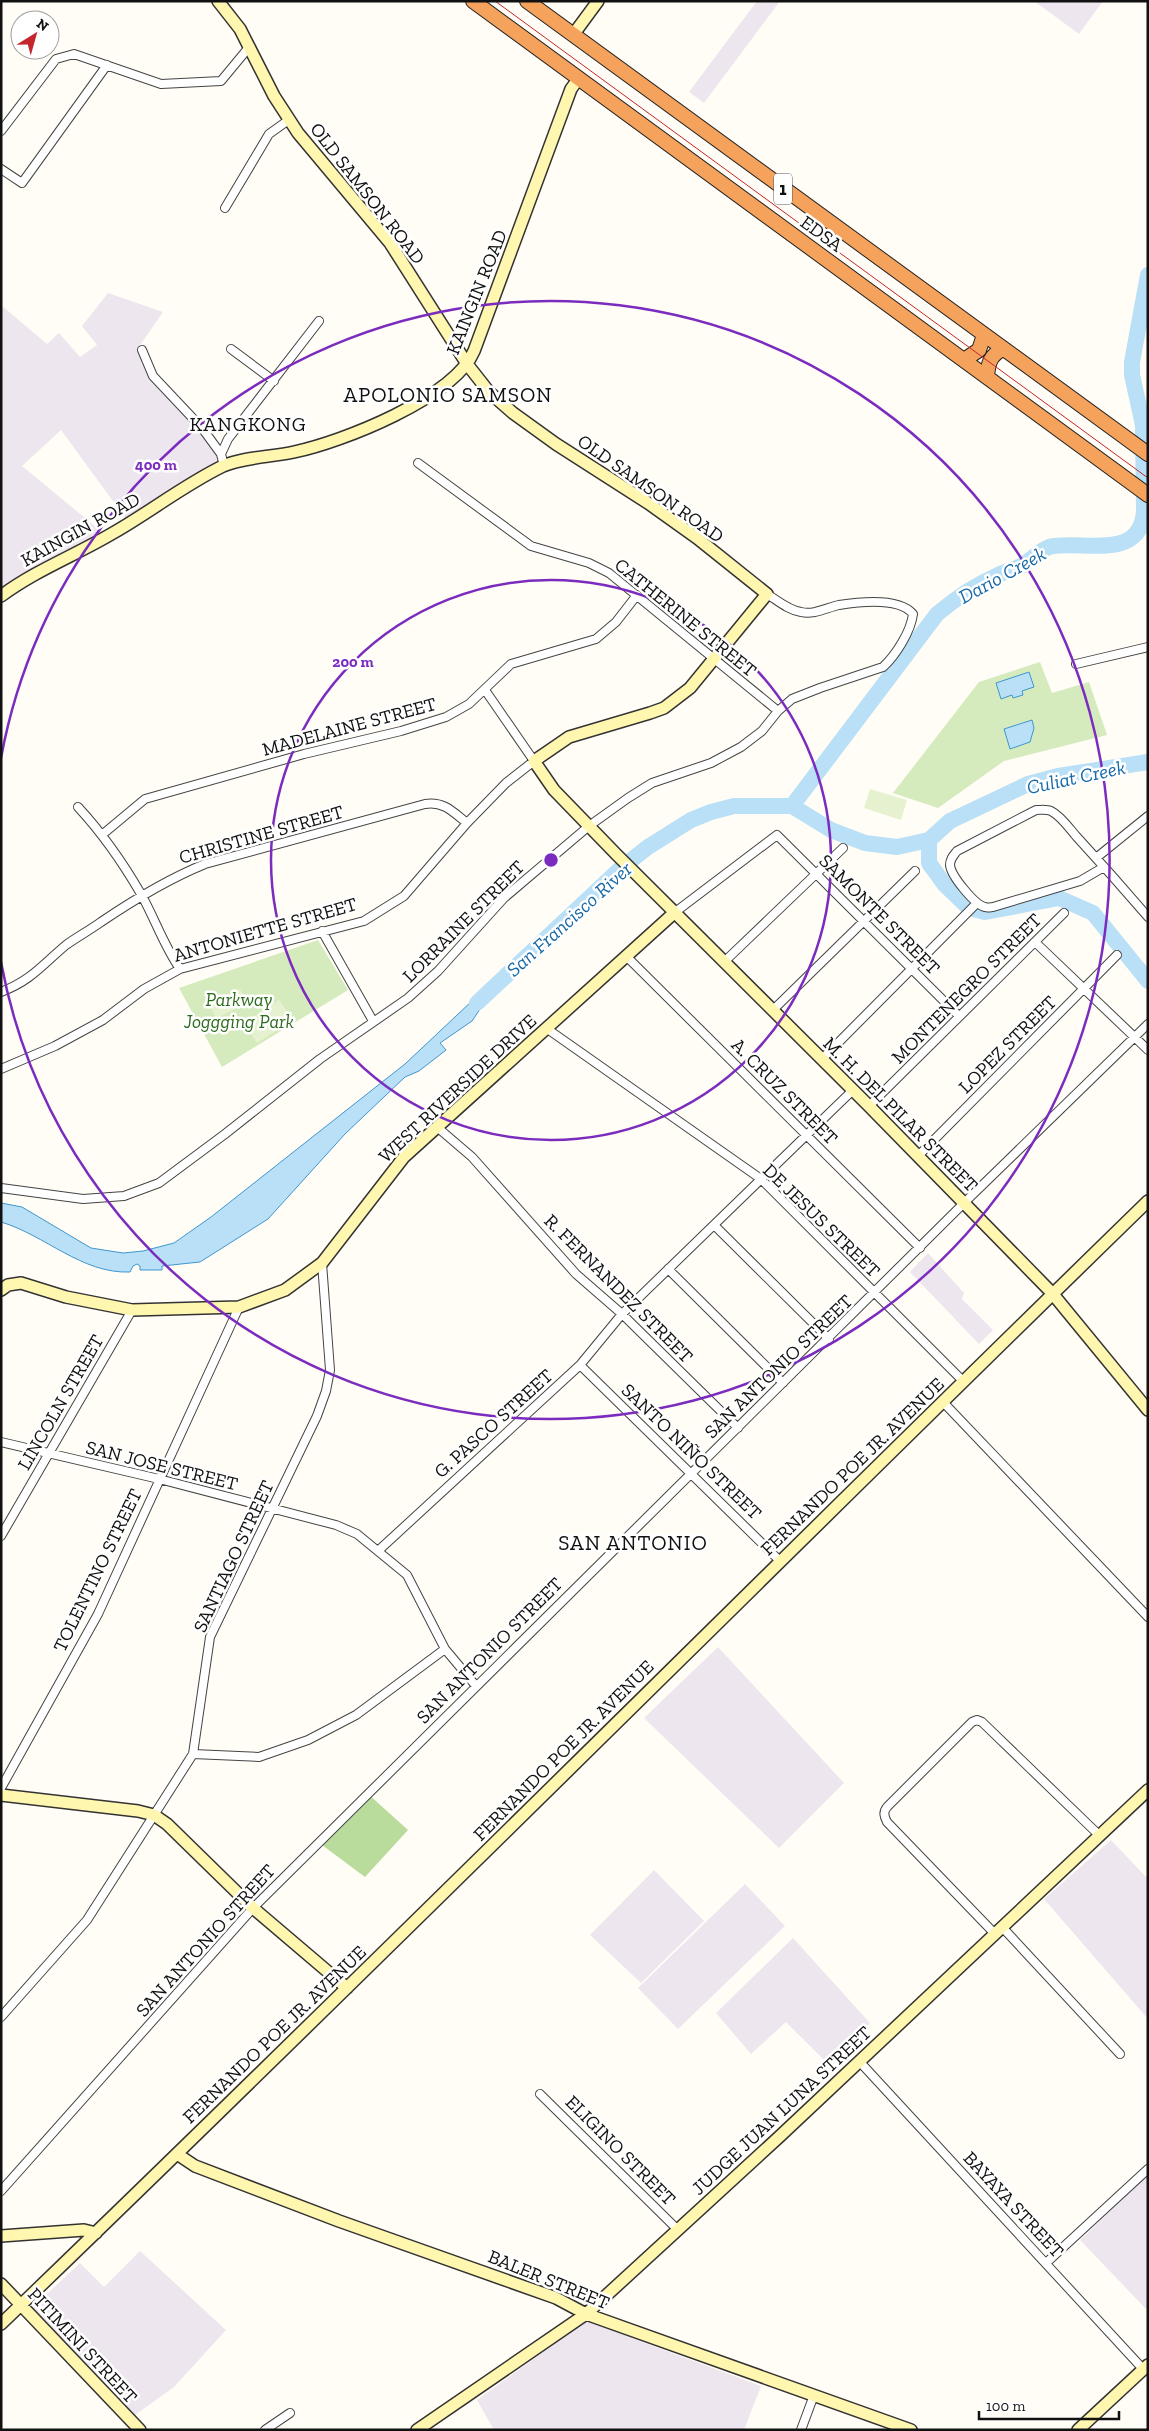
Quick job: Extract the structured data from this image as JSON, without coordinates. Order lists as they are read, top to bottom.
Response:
{
  "streets": {
    "highway": ["1", "EDSA"],
    "street": [
      "OLD SAMSON ROAD",
      "KAINGIN ROAD",
      "CATHERINE STREET",
      "MADELAINE STREET",
      "CHRISTINE STREET",
      "SAMONTE STREET",
      "LORRAINE STREET",
      "ANTONIETTE STREET",
      "MONTENEGRO STREET",
      "LOPEZ STREET",
      "WEST RIVERSIDE DRIVE",
      "A. CRUZ STREET",
      "M. H. DEL PILAR STREET",
      "DE JESUS STREET",
      "R. FERNANDEZ STREET",
      "SAN ANTONIO STREET",
      "LINCOLN STREET",
      "G. PASCO STREET",
      "SANTO NIÑO STREET",
      "SAN JOSE STREET",
      "FERNANDO POE JR. AVENUE",
      "SANTIAGO STREET",
      "TOLENTINO STREET",
      "JUDGE JUAN LUNA STREET",
      "ELIGINO STREET",
      "BAYAYA STREET",
      "BALER STREET",
      "PITIMINI STREET"
    ]
  },
  "crossings": [
    ["OLD SAMSON ROAD", "KAINGIN ROAD"],
    ["OLD SAMSON ROAD", "LORRAINE STREET"],
    ["OLD SAMSON ROAD", "ANTONIETTE STREET"],
    ["EDSA", "KAINGIN ROAD"],
    ["CATHERINE STREET", "MADELAINE STREET"],
    ["CATHERINE STREET", "LORRAINE STREET"],
    ["CATHERINE STREET", "ANTONIETTE STREET"],
    ["CHRISTINE STREET", "ANTONIETTE STREET"],
    ["SAMONTE STREET", "MONTENEGRO STREET"],
    ["SAMONTE STREET", "WEST RIVERSIDE DRIVE"],
    ["LORRAINE STREET", "ANTONIETTE STREET"],
    ["LORRAINE STREET", "M. H. DEL PILAR STREET"],
    ["ANTONIETTE STREET", "M. H. DEL PILAR STREET"],
    ["MONTENEGRO STREET", "M. H. DEL PILAR STREET"],
    ["LOPEZ STREET", "M. H. DEL PILAR STREET"],
    ["WEST RIVERSIDE DRIVE", "A. CRUZ STREET"],
    ["WEST RIVERSIDE DRIVE", "M. H. DEL PILAR STREET"],
    ["WEST RIVERSIDE DRIVE", "DE JESUS STREET"],
    ["WEST RIVERSIDE DRIVE", "R. FERNANDEZ STREET"],
    ["WEST RIVERSIDE DRIVE", "LINCOLN STREET"],
    ["WEST RIVERSIDE DRIVE", "SANTIAGO STREET"],
    ["WEST RIVERSIDE DRIVE", "TOLENTINO STREET"],
    ["A. CRUZ STREET", "SAN ANTONIO STREET"],
    ["A. CRUZ STREET", "G. PASCO STREET"],
    ["M. H. DEL PILAR STREET", "SAN ANTONIO STREET"],
    ["M. H. DEL PILAR STREET", "G. PASCO STREET"],
    ["M. H. DEL PILAR STREET", "FERNANDO POE JR. AVENUE"],
    ["DE JESUS STREET", "SAN ANTONIO STREET"],
    ["DE JESUS STREET", "G. PASCO STREET"],
    ["DE JESUS STREET", "FERNANDO POE JR. AVENUE"],
    ["R. FERNANDEZ STREET", "SAN ANTONIO STREET"],
    ["R. FERNANDEZ STREET", "G. PASCO STREET"],
    ["SAN ANTONIO STREET", "SANTO NIÑO STREET"],
    ["SAN ANTONIO STREET", "SAN JOSE STREET"],
    ["LINCOLN STREET", "SAN JOSE STREET"],
    ["G. PASCO STREET", "SANTO NIÑO STREET"],
    ["G. PASCO STREET", "SAN JOSE STREET"],
    ["SANTO NIÑO STREET", "FERNANDO POE JR. AVENUE"],
    ["SAN JOSE STREET", "SANTIAGO STREET"],
    ["SAN JOSE STREET", "TOLENTINO STREET"],
    ["FERNANDO POE JR. AVENUE", "BALER STREET"],
    ["FERNANDO POE JR. AVENUE", "PITIMINI STREET"],
    ["JUDGE JUAN LUNA STREET", "ELIGINO STREET"],
    ["JUDGE JUAN LUNA STREET", "BAYAYA STREET"],
    ["JUDGE JUAN LUNA STREET", "BALER STREET"]
  ],
  "districts": ["APOLONIO SAMSON", "KANGKONG", "SAN ANTONIO"],
  "water": ["Dario Creek", "Culiat Creek", "San Francisco River"],
  "parks": ["Parkway Joggging Park"],
  "scale_bar": "100 m",
  "north": "top right",
  "rings": ["400 m", "200 m"]
}
